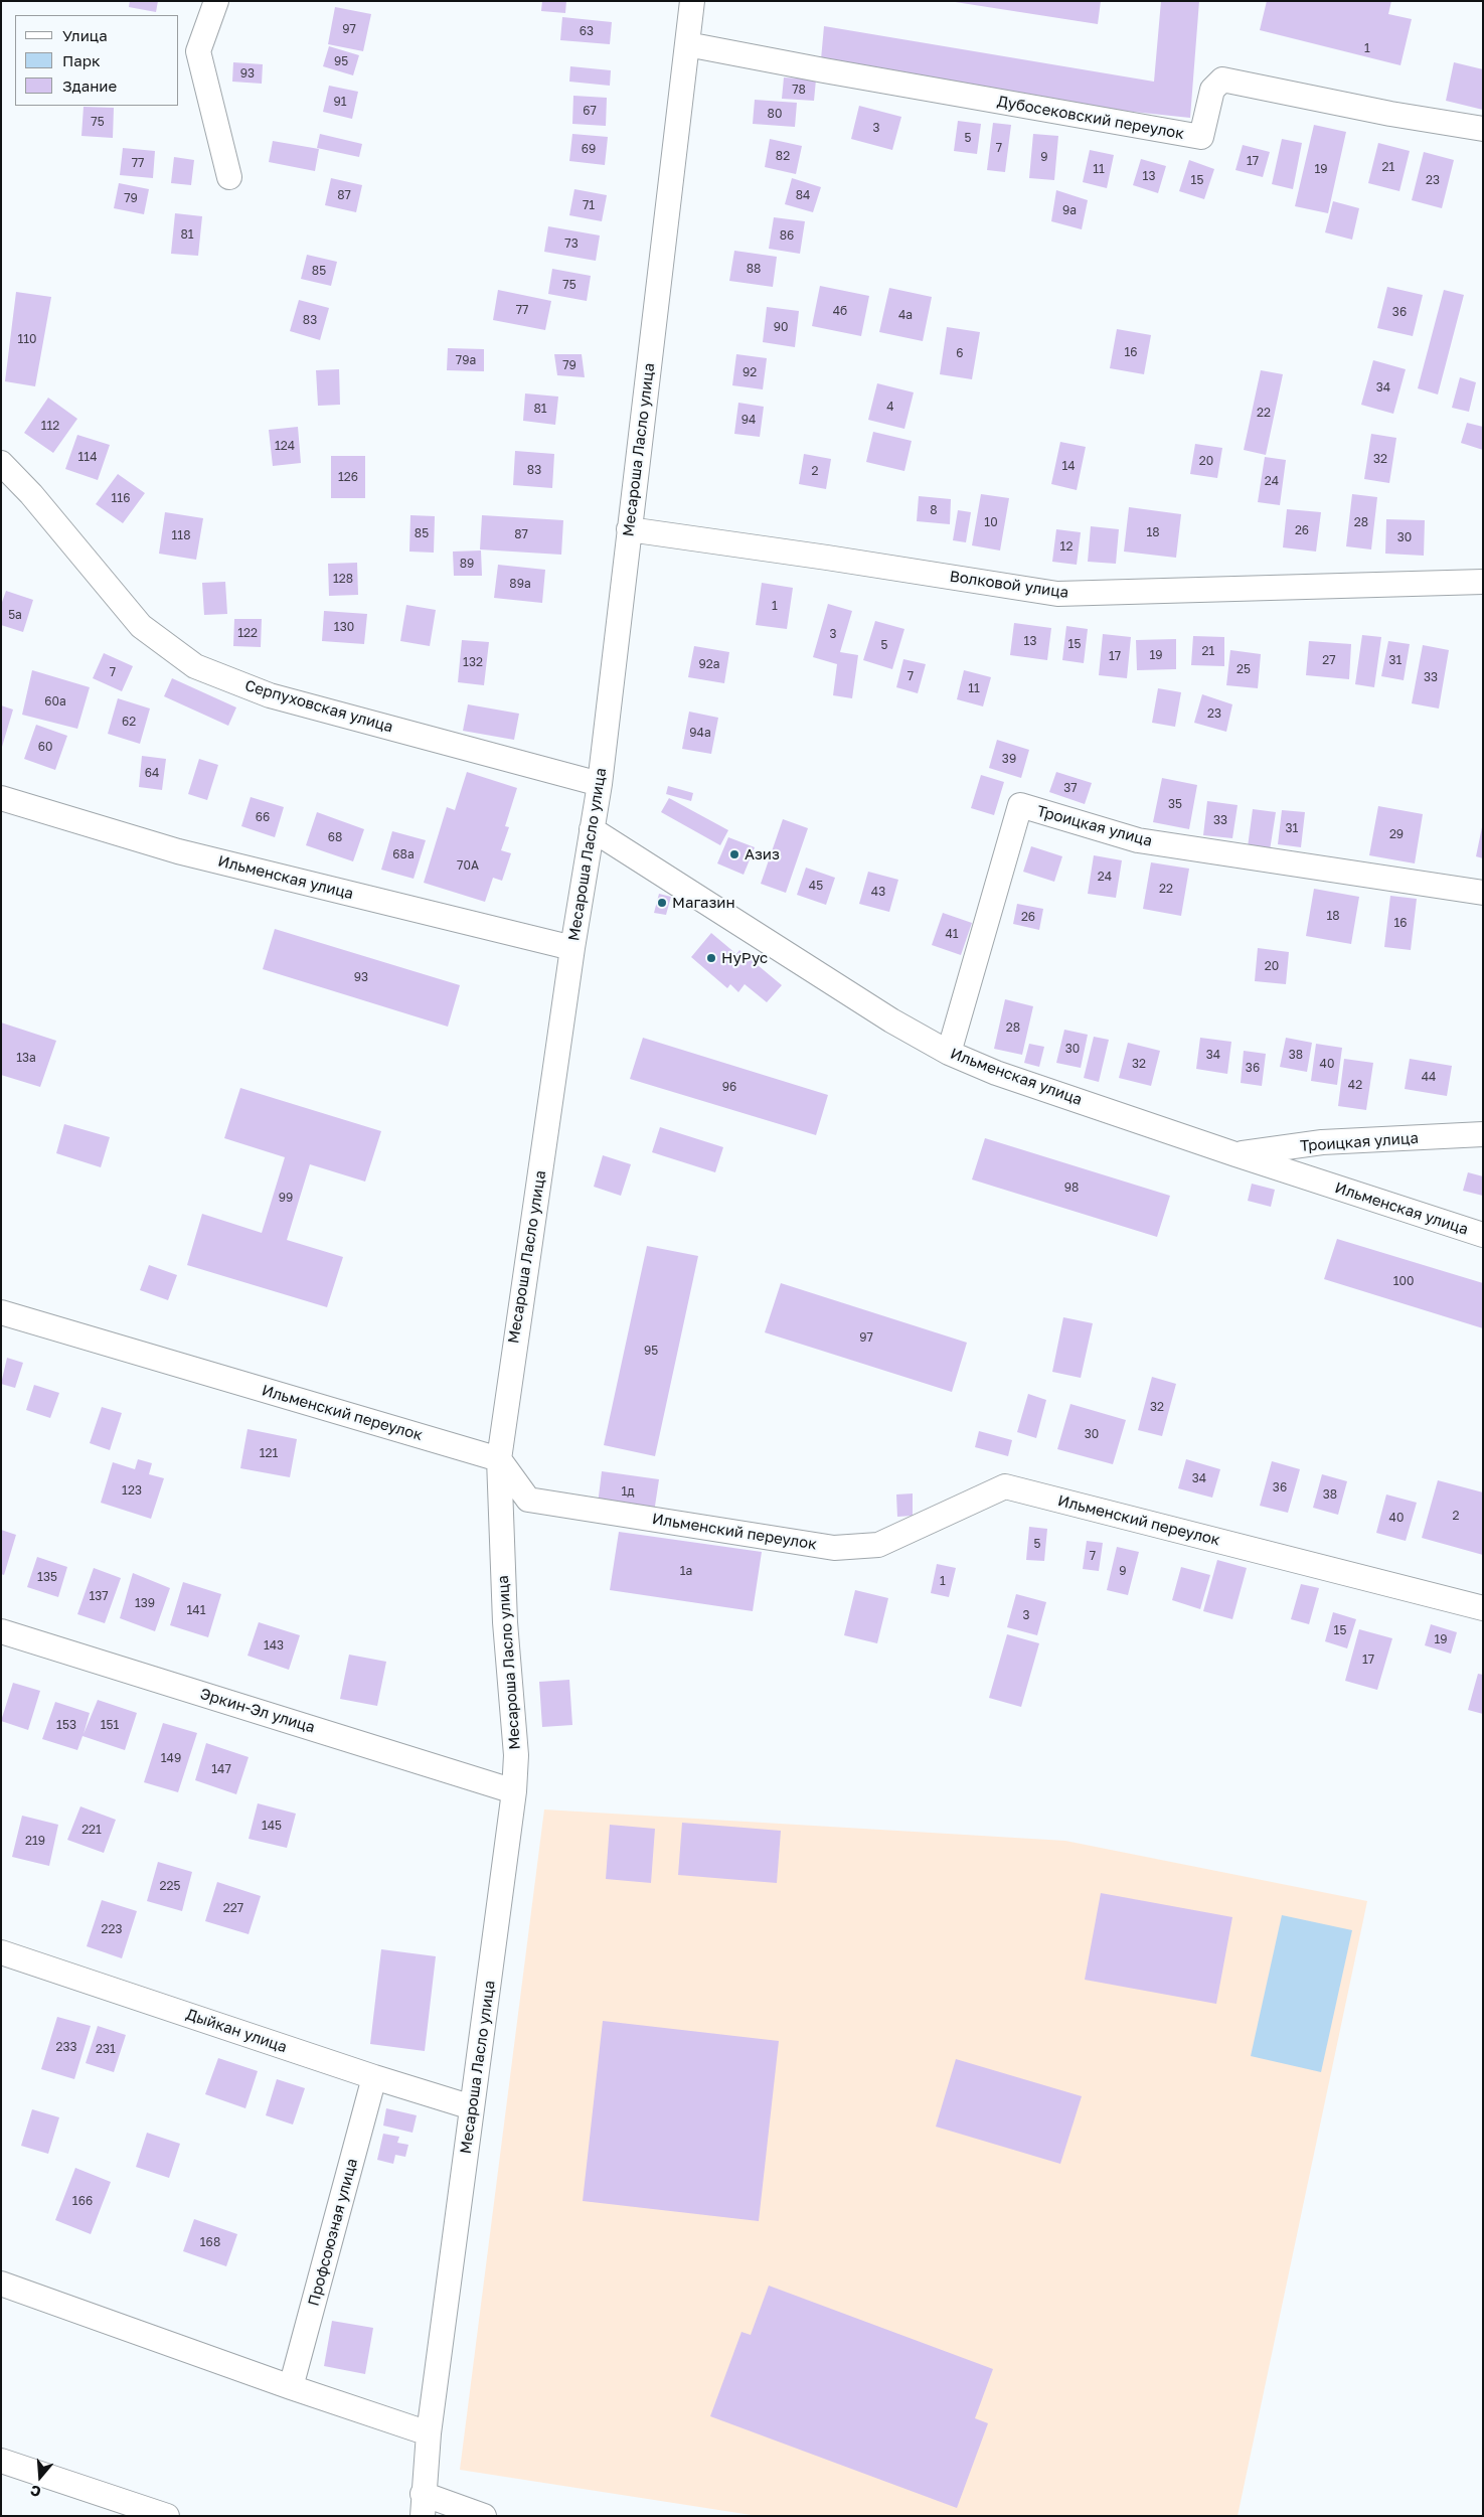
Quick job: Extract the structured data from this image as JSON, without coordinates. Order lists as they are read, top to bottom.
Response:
{
  "streets": {
    "street": [
      "Дубосековский переулок",
      "Месароша Ласло улица",
      "Волковой улица",
      "Серпуховская улица",
      "Троицкая улица",
      "Ильменская улица",
      "Ильменский переулок",
      "Эркин-Эл улица",
      "Дыйкан улица",
      "Профсоюзная улица"
    ]
  },
  "crossings": [
    ["Дубосековский переулок", "Месароша Ласло улица"],
    ["Месароша Ласло улица", "Волковой улица"],
    ["Месароша Ласло улица", "Серпуховская улица"],
    ["Месароша Ласло улица", "Ильменская улица"],
    ["Месароша Ласло улица", "Ильменский переулок"],
    ["Месароша Ласло улица", "Эркин-Эл улица"],
    ["Месароша Ласло улица", "Дыйкан улица"],
    ["Троицкая улица", "Ильменская улица"],
    ["Дыйкан улица", "Профсоюзная улица"]
  ],
  "places": ["Азиз", "Магазин", "НуРус"],
  "house_numbers": [
    "97",
    "63",
    "1",
    "95",
    "93",
    "78",
    "91",
    "67",
    "80",
    "75",
    "3",
    "5",
    "7",
    "69",
    "82",
    "9",
    "17",
    "77",
    "21",
    "11",
    "19",
    "13",
    "15",
    "23",
    "87",
    "84",
    "79",
    "71",
    "9а",
    "81",
    "86",
    "73",
    "88",
    "85",
    "75",
    "77",
    "4б",
    "36",
    "4а",
    "83",
    "90",
    "110",
    "16",
    "6",
    "79а",
    "79",
    "92",
    "34",
    "4",
    "81",
    "22",
    "94",
    "112",
    "124",
    "114",
    "32",
    "20",
    "14",
    "83",
    "2",
    "126",
    "24",
    "116",
    "8",
    "10",
    "28",
    "26",
    "18",
    "85",
    "87",
    "118",
    "30",
    "12",
    "89",
    "128",
    "89а",
    "1",
    "5а",
    "130",
    "122",
    "3",
    "13",
    "15",
    "5",
    "21",
    "19",
    "17",
    "27",
    "31",
    "132",
    "92а",
    "25",
    "7",
    "7",
    "33",
    "11",
    "60а",
    "23",
    "62",
    "94а",
    "60",
    "39",
    "64",
    "37",
    "35",
    "66",
    "33",
    "31",
    "29",
    "68",
    "68а",
    "70А",
    "24",
    "45",
    "22",
    "43",
    "18",
    "26",
    "16",
    "41",
    "20",
    "93",
    "28",
    "30",
    "34",
    "38",
    "13а",
    "32",
    "40",
    "36",
    "44",
    "42",
    "96",
    "98",
    "99",
    "100",
    "97",
    "95",
    "32",
    "30",
    "121",
    "34",
    "36",
    "123",
    "1д",
    "38",
    "2",
    "40",
    "5",
    "7",
    "1а",
    "9",
    "135",
    "1",
    "137",
    "139",
    "141",
    "3",
    "15",
    "19",
    "143",
    "17",
    "153",
    "151",
    "149",
    "147",
    "145",
    "221",
    "219",
    "225",
    "227",
    "223",
    "233",
    "231",
    "166",
    "168"
  ],
  "legend": ["Улица", "Парк", "Здание"],
  "north": "bottom"
}
